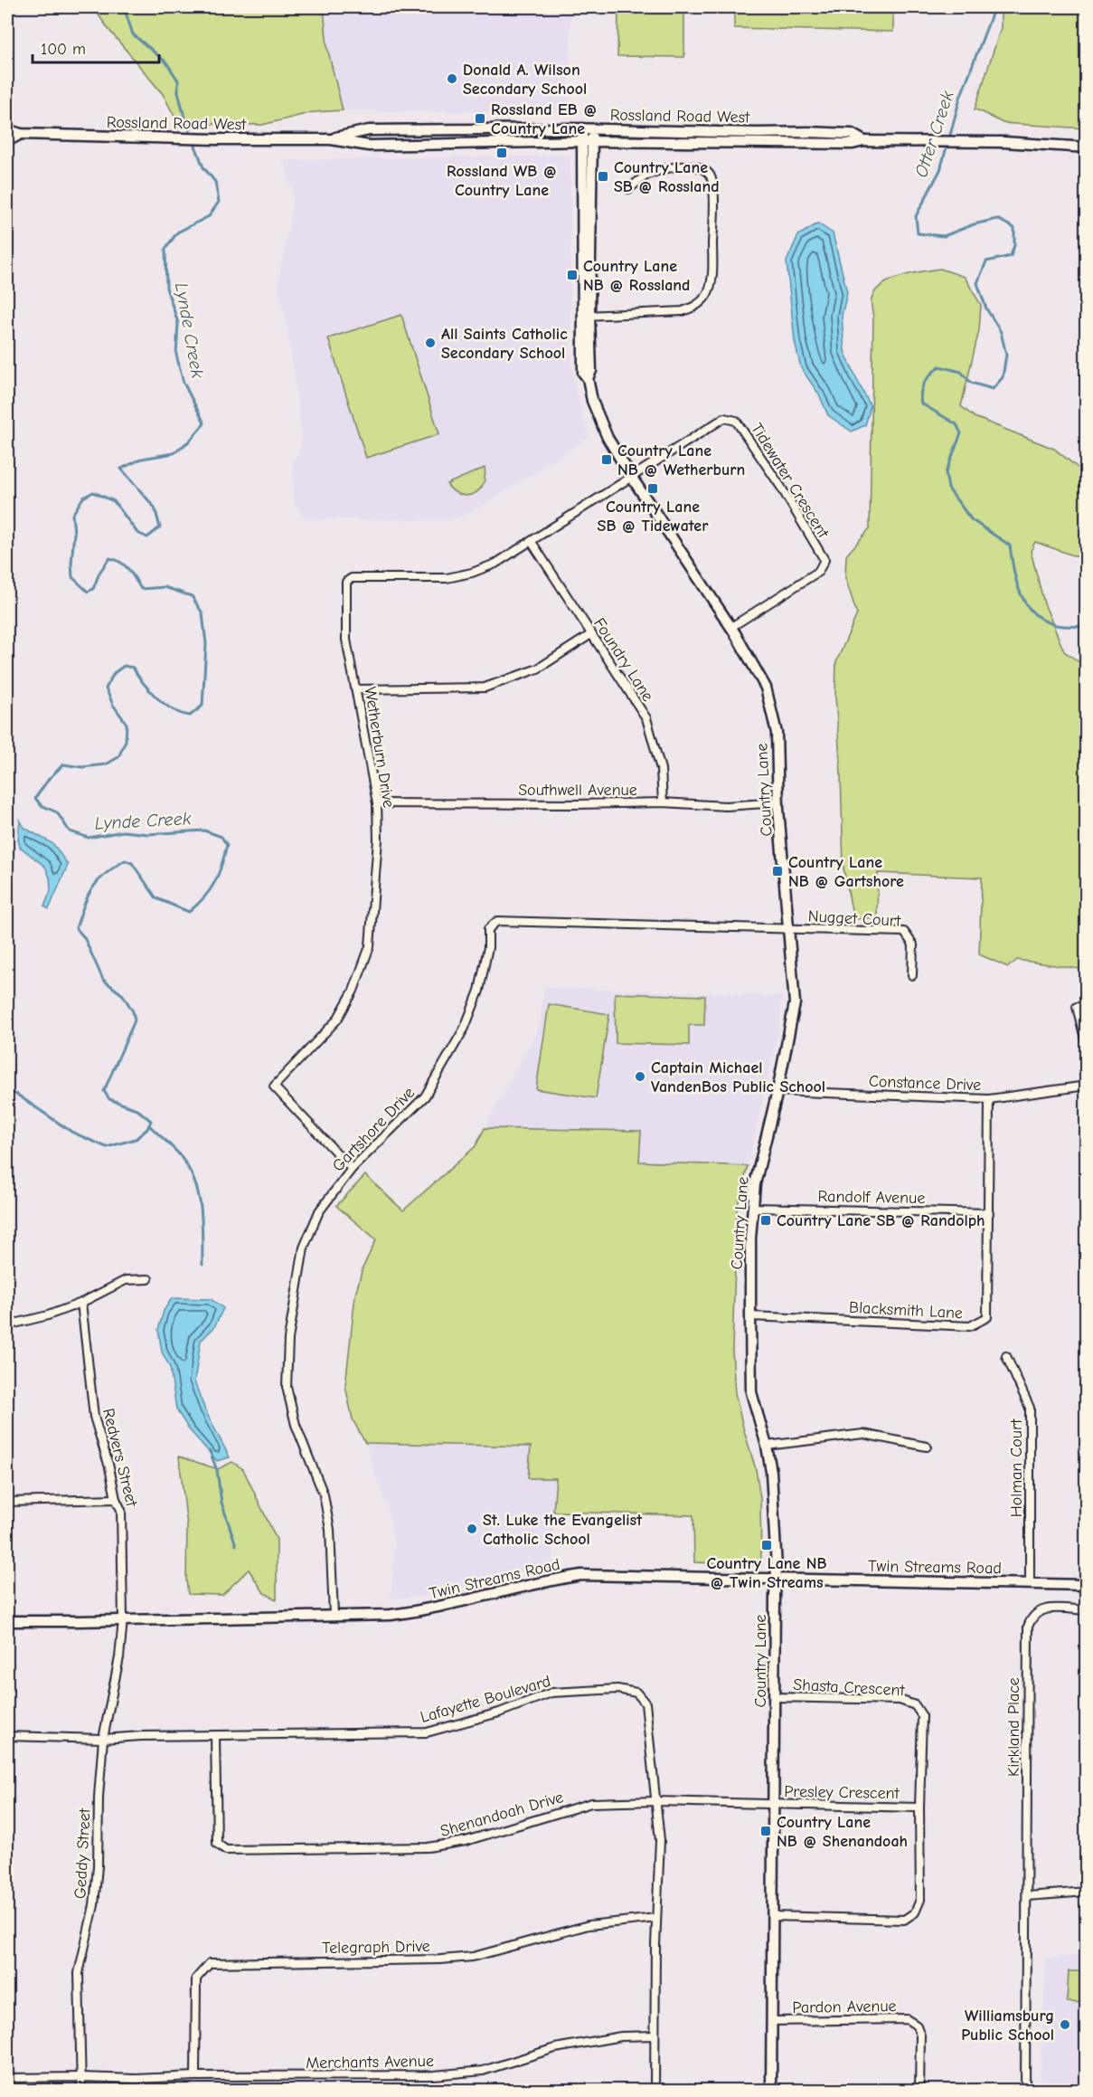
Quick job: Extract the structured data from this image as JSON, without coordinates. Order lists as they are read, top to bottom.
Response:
{
  "streets": {
    "street": [
      "Rossland Road West",
      "Tidewater Crescent",
      "Foundry Lane",
      "Wetherburn Drive",
      "Southwell Avenue",
      "Country Lane",
      "Nugget Court",
      "Constance Drive",
      "Gartshore Drive",
      "Randolf Avenue",
      "Blacksmith Lane",
      "Redvers Street",
      "Holman Court",
      "Twin Streams Road",
      "Shasta Crescent",
      "Lafayette Boulevard",
      "Kirkland Place",
      "Presley Crescent",
      "Shenandoah Drive",
      "Geddy Street",
      "Telegraph Drive",
      "Pardon Avenue",
      "Merchants Avenue"
    ]
  },
  "crossings": [
    ["Rossland Road West", "Country Lane"],
    ["Tidewater Crescent", "Wetherburn Drive"],
    ["Tidewater Crescent", "Country Lane"],
    ["Foundry Lane", "Wetherburn Drive"],
    ["Foundry Lane", "Southwell Avenue"],
    ["Wetherburn Drive", "Southwell Avenue"],
    ["Wetherburn Drive", "Country Lane"],
    ["Wetherburn Drive", "Gartshore Drive"],
    ["Southwell Avenue", "Country Lane"],
    ["Country Lane", "Nugget Court"],
    ["Country Lane", "Constance Drive"],
    ["Country Lane", "Gartshore Drive"],
    ["Country Lane", "Randolf Avenue"],
    ["Country Lane", "Blacksmith Lane"],
    ["Country Lane", "Twin Streams Road"],
    ["Country Lane", "Shasta Crescent"],
    ["Country Lane", "Presley Crescent"],
    ["Country Lane", "Shenandoah Drive"],
    ["Country Lane", "Pardon Avenue"],
    ["Nugget Court", "Gartshore Drive"],
    ["Constance Drive", "Randolf Avenue"],
    ["Constance Drive", "Blacksmith Lane"],
    ["Gartshore Drive", "Twin Streams Road"],
    ["Randolf Avenue", "Blacksmith Lane"],
    ["Redvers Street", "Twin Streams Road"],
    ["Redvers Street", "Geddy Street"],
    ["Holman Court", "Twin Streams Road"],
    ["Twin Streams Road", "Geddy Street"],
    ["Shasta Crescent", "Presley Crescent"],
    ["Lafayette Boulevard", "Shenandoah Drive"],
    ["Lafayette Boulevard", "Geddy Street"],
    ["Lafayette Boulevard", "Telegraph Drive"],
    ["Lafayette Boulevard", "Merchants Avenue"],
    ["Presley Crescent", "Shenandoah Drive"],
    ["Geddy Street", "Merchants Avenue"],
    ["Telegraph Drive", "Merchants Avenue"]
  ],
  "water": ["Otter Creek", "Lynde Creek"],
  "places": {
    "other": [
      "Donald A. Wilson Secondary School",
      "All Saints Catholic Secondary School",
      "Captain Michael VandenBos Public School",
      "St. Luke the Evangelist Catholic School",
      "Williamsburg Public School"
    ],
    "transit": [
      "Rossland EB @ Country Lane",
      "Rossland WB @ Country Lane",
      "Country Lane SB @ Rossland",
      "Country Lane NB @ Rossland",
      "Country Lane NB @ Wetherburn",
      "Country Lane SB @ Tidewater",
      "Country Lane NB @ Gartshore",
      "Country Lane SB @ Randolph",
      "Country Lane NB @ Twin Streams",
      "Country Lane NB @ Shenandoah"
    ]
  },
  "scale_bar": "100 m"
}
